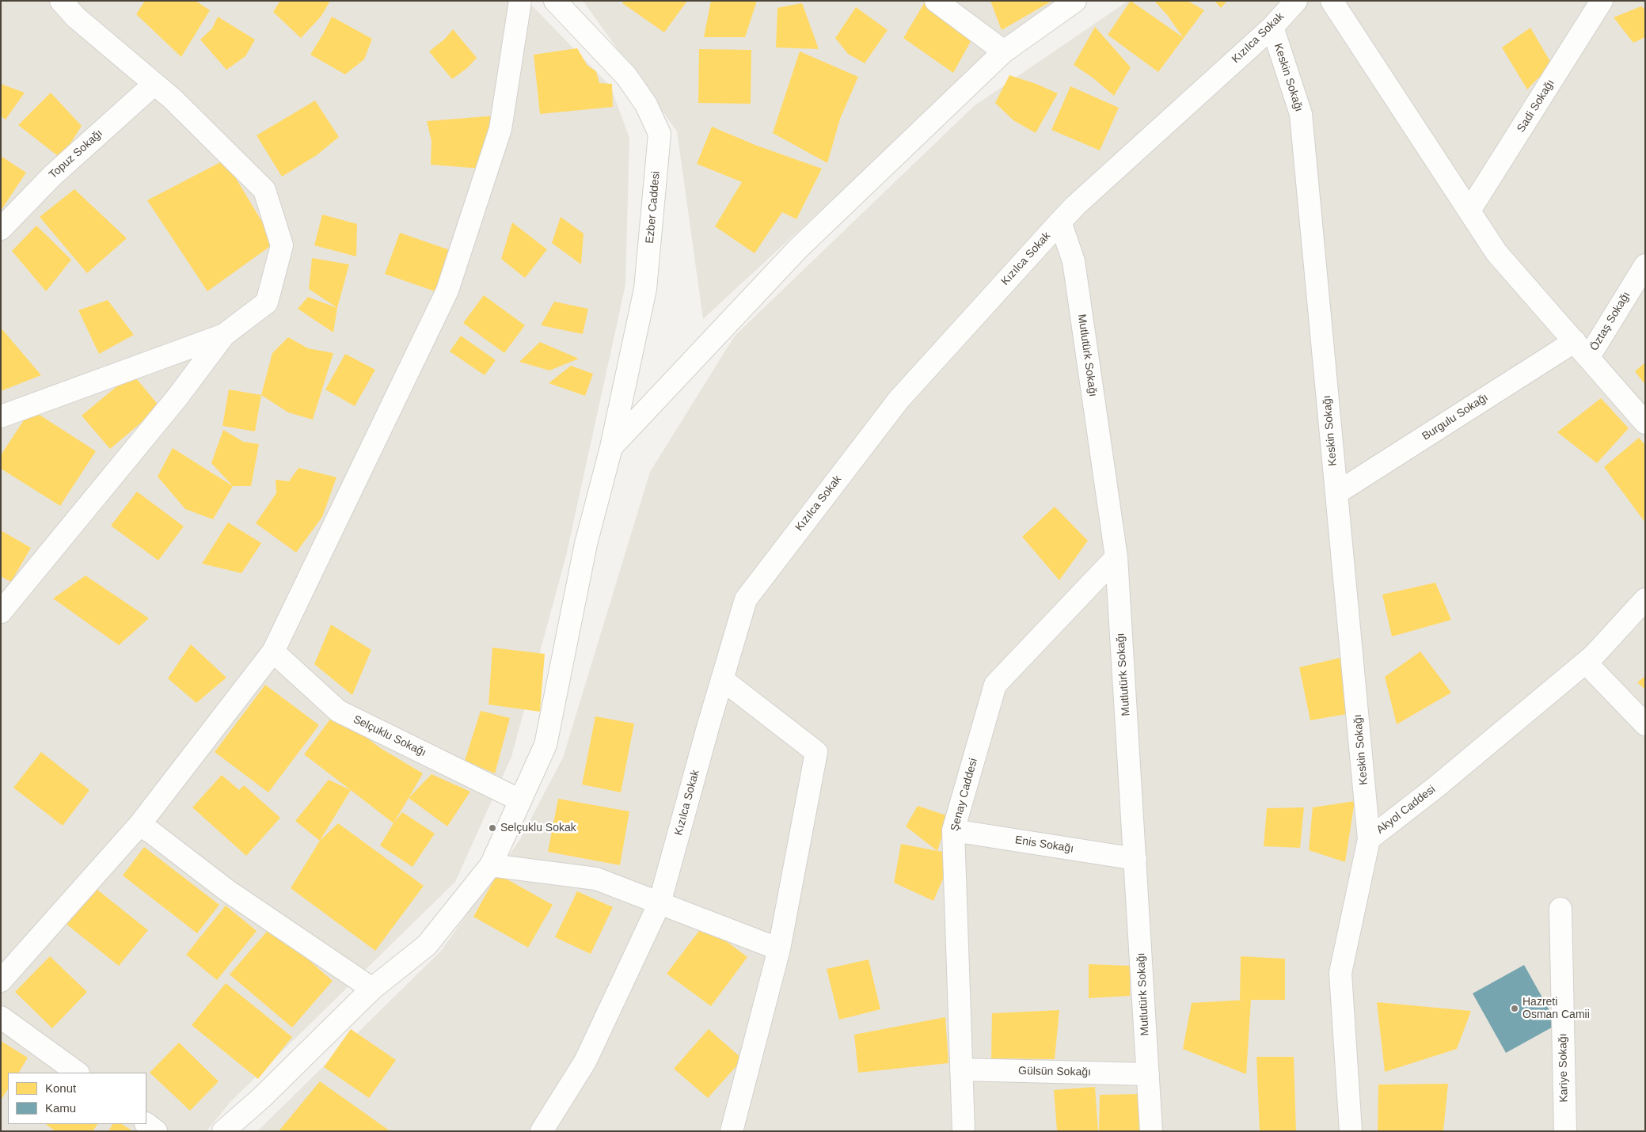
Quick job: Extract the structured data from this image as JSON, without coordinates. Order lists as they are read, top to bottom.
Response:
{
  "streets": {
    "street": [
      "Kızılca Sokak",
      "Keskin Sokağı",
      "Sadi Sokağı",
      "Topuz Sokağı",
      "Ezber Caddesi",
      "Öztaş Sokağı",
      "Mutlutürk Sokağı",
      "Burgulu Sokağı",
      "Selçuklu Sokağı",
      "Şenay Caddesi",
      "Akyol Caddesi",
      "Enis Sokağı",
      "Kariye Sokağı",
      "Gülsün Sokağı"
    ]
  },
  "crossings": [
    ["Kızılca Sokak", "Keskin Sokağı"],
    ["Kızılca Sokak", "Mutlutürk Sokağı"],
    ["Keskin Sokağı", "Burgulu Sokağı"],
    ["Keskin Sokağı", "Akyol Caddesi"],
    ["Ezber Caddesi", "Selçuklu Sokağı"],
    ["Mutlutürk Sokağı", "Şenay Caddesi"],
    ["Mutlutürk Sokağı", "Enis Sokağı"],
    ["Mutlutürk Sokağı", "Gülsün Sokağı"],
    ["Şenay Caddesi", "Enis Sokağı"],
    ["Şenay Caddesi", "Gülsün Sokağı"]
  ],
  "places": ["Selçuklu Sokak", "Hazreti Osman Camii"],
  "legend": ["Konut", "Kamu"]
}
